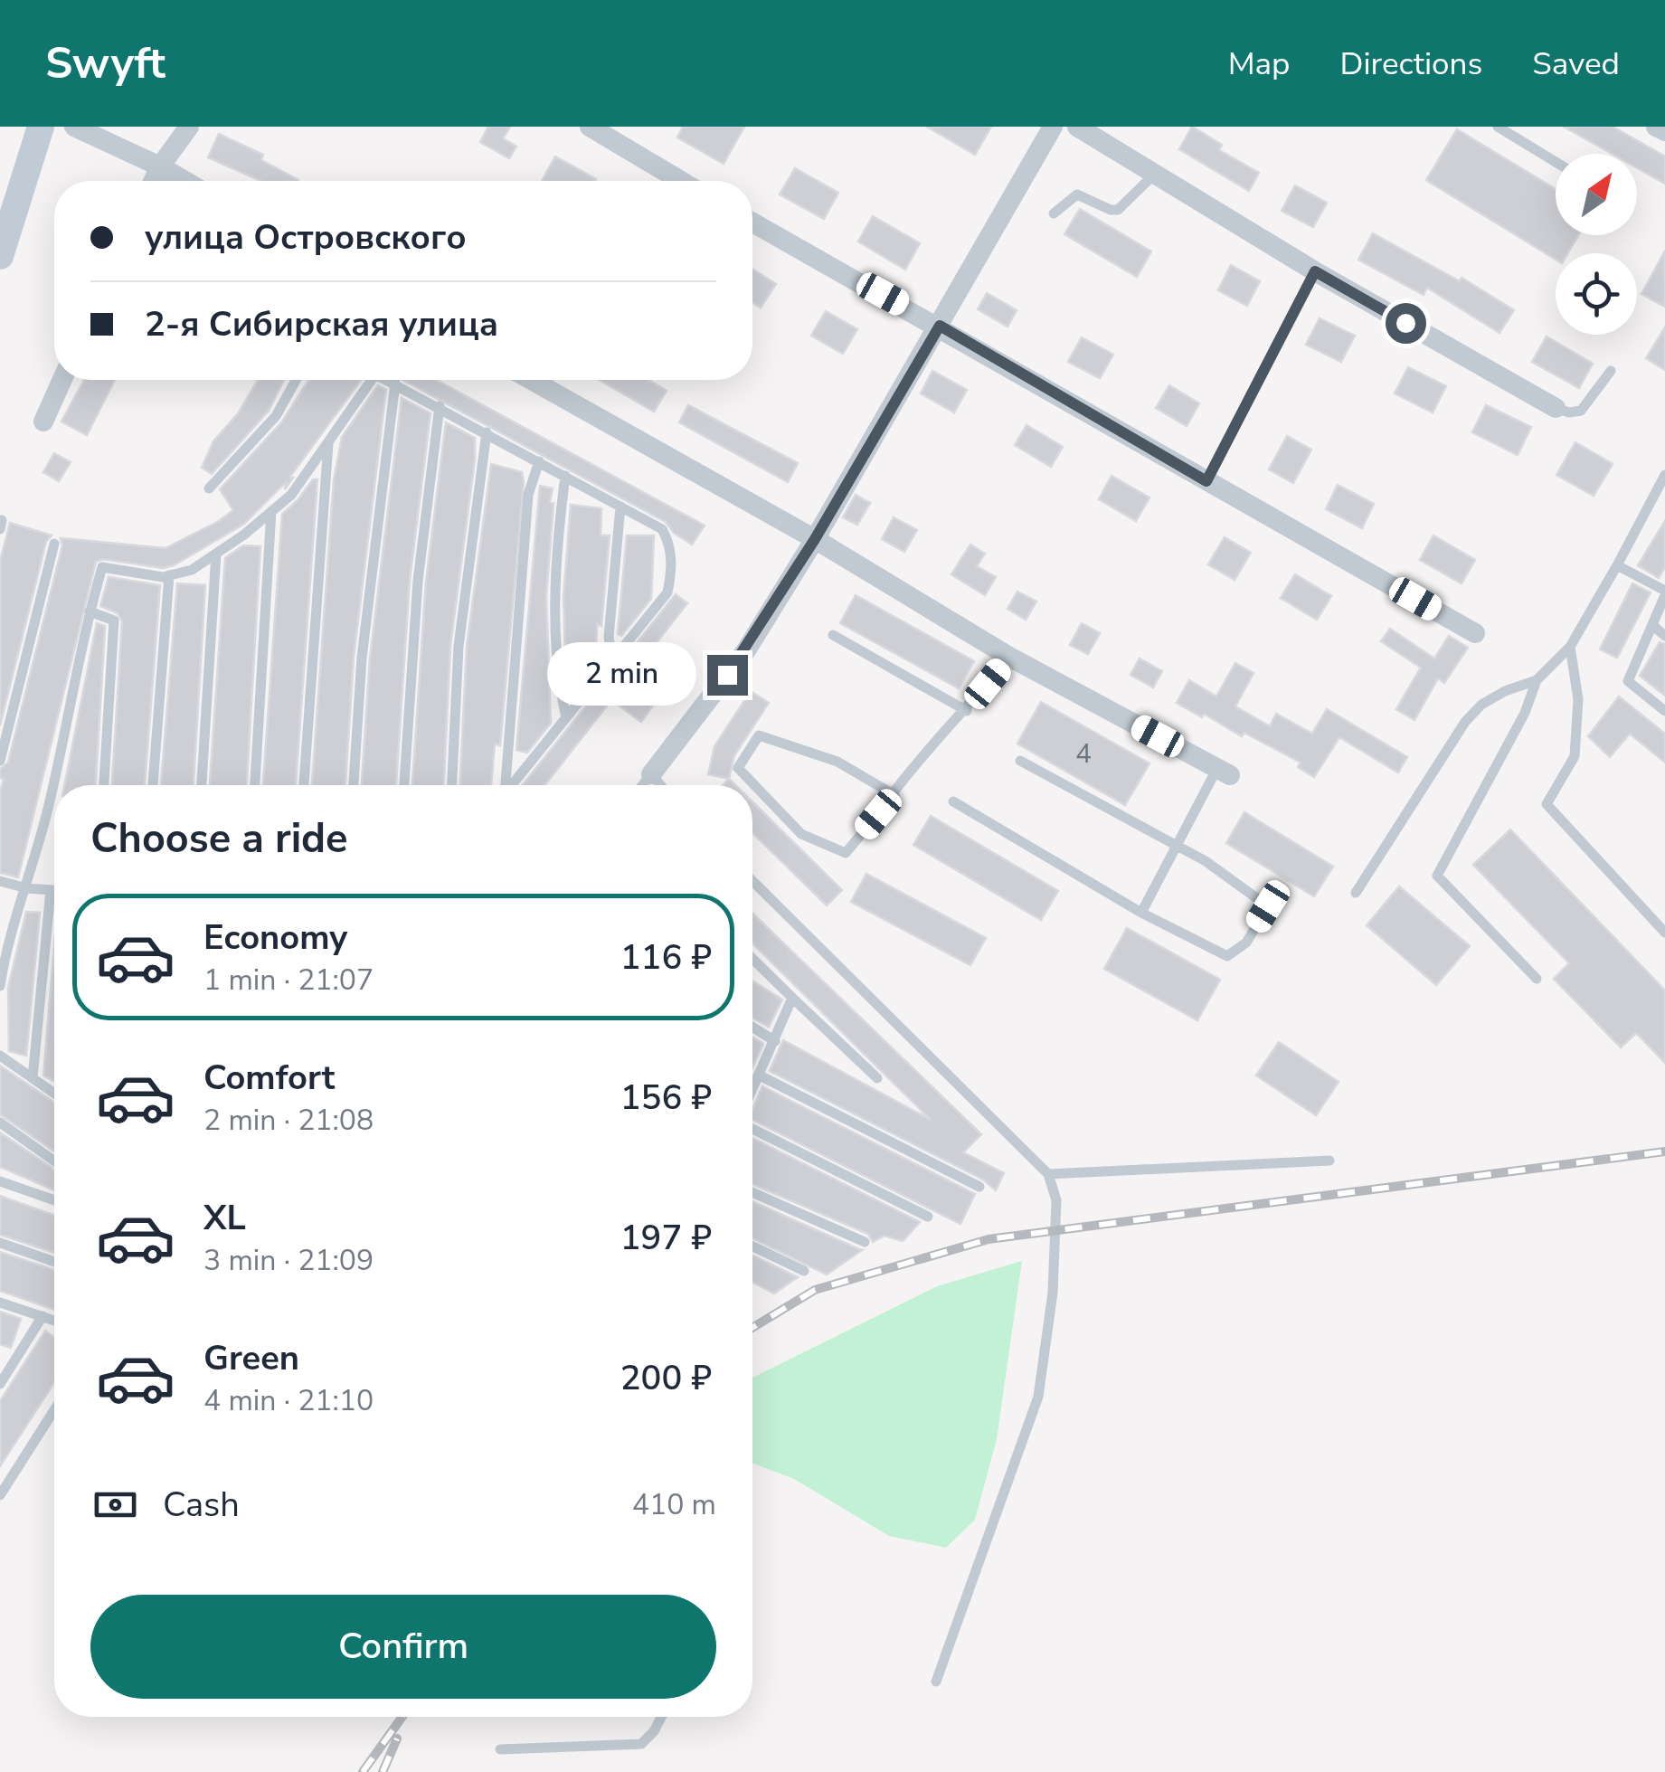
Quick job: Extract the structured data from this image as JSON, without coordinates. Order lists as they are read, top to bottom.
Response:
{
  "house_numbers": ["4"],
  "north": "top right",
  "page": {
    "header": "Swyft",
    "nav": ["Map", "Directions", "Saved"],
    "banner": ["улица Островского", "2-я Сибирская улица"],
    "bubble": "2 min",
    "heading": "Choose a ride",
    "list": [
      {
        "name": "Economy",
        "note": "1 min · 21:07",
        "value": "116 ₽"
      },
      {
        "name": "Comfort",
        "note": "2 min · 21:08",
        "value": "156 ₽"
      },
      {
        "name": "XL",
        "note": "3 min · 21:09",
        "value": "197 ₽"
      },
      {
        "name": "Green",
        "note": "4 min · 21:10",
        "value": "200 ₽"
      }
    ],
    "pay": ["Cash", "410 m"],
    "buttons": "Confirm"
  }
}
